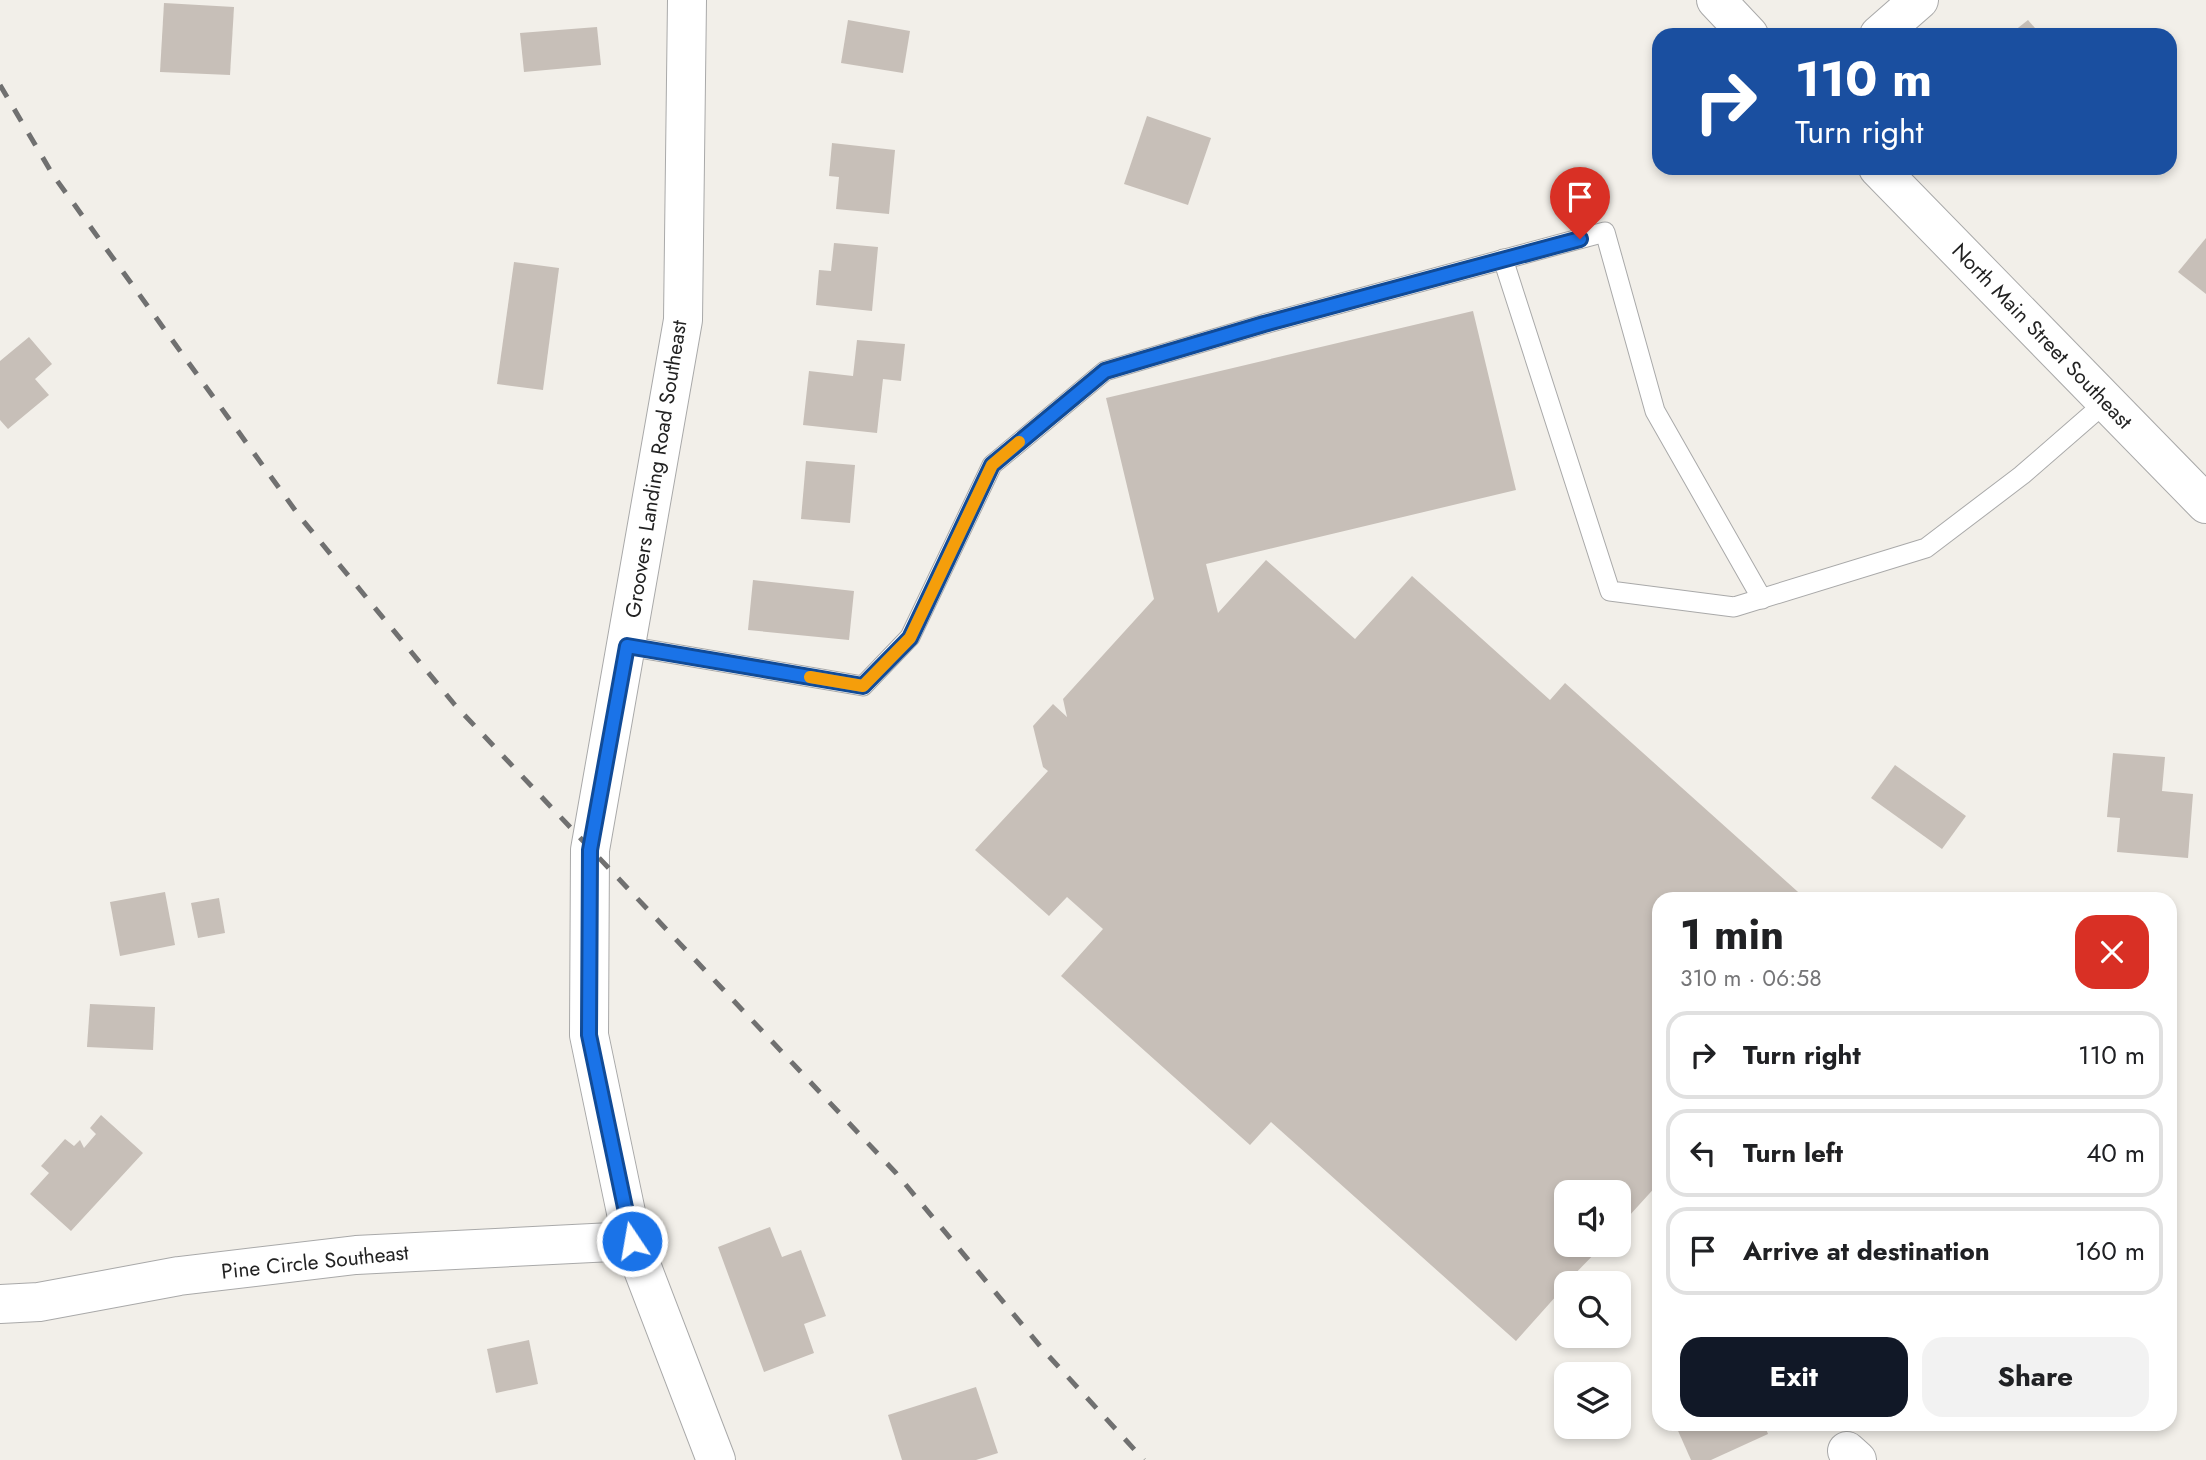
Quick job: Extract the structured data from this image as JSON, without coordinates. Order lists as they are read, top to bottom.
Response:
{
  "streets": {
    "street": ["North Main Street Southeast", "Groovers Landing Road Southeast", "Pine Circle Southeast"]
  },
  "crossings": [
    ["Groovers Landing Road Southeast", "Pine Circle Southeast"]
  ],
  "page": {
    "turn": ["110 m", "Turn right"],
    "heading": ["1 min", "310 m · 06:58"],
    "list": [
      {
        "name": "Turn right",
        "value": "110 m"
      },
      {
        "name": "Turn left",
        "value": "40 m"
      },
      {
        "name": "Arrive at destination",
        "value": "160 m"
      }
    ],
    "buttons": ["Exit", "Share"]
  }
}
